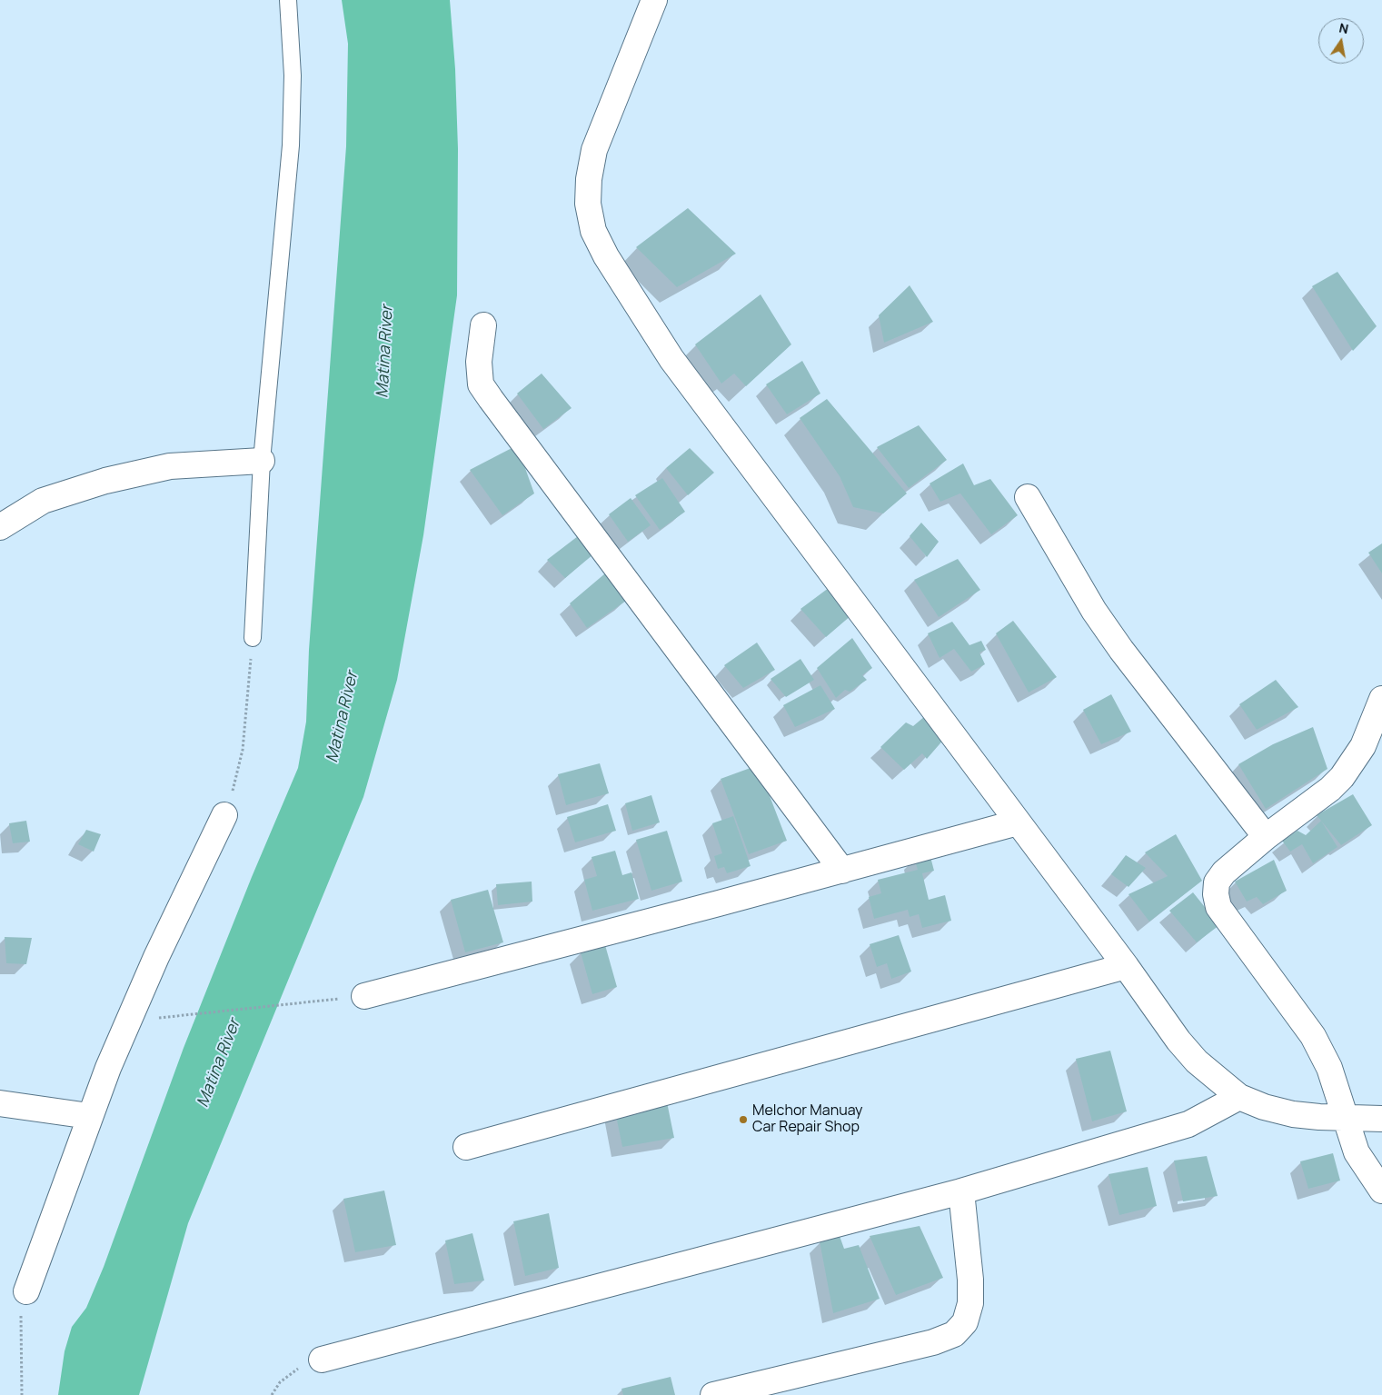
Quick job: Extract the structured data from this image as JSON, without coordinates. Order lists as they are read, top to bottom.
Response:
{
  "water": ["Matina River"],
  "places": ["Melchor Manuay Car Repair Shop"],
  "north": "top"
}
